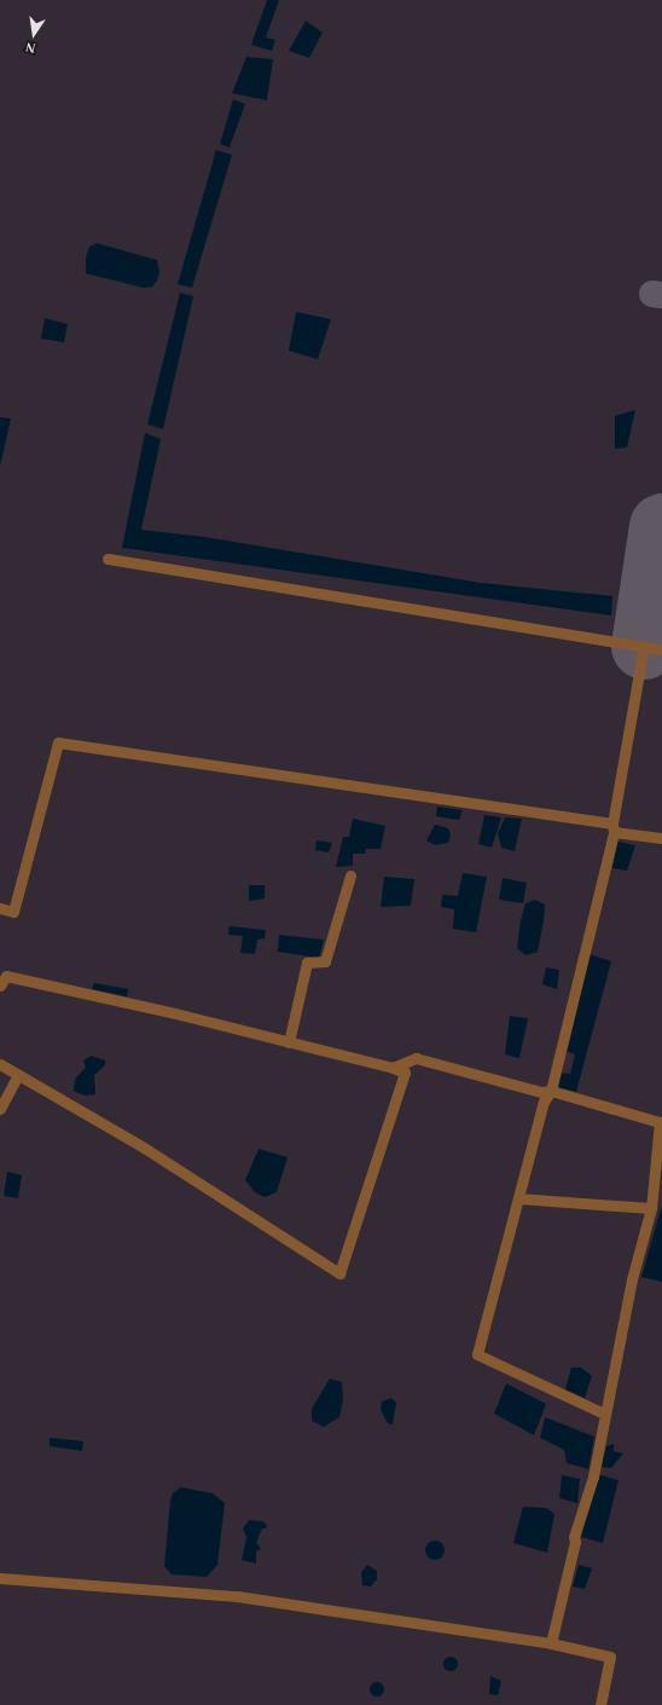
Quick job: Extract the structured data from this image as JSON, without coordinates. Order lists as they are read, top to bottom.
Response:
{
  "north": "bottom"
}
